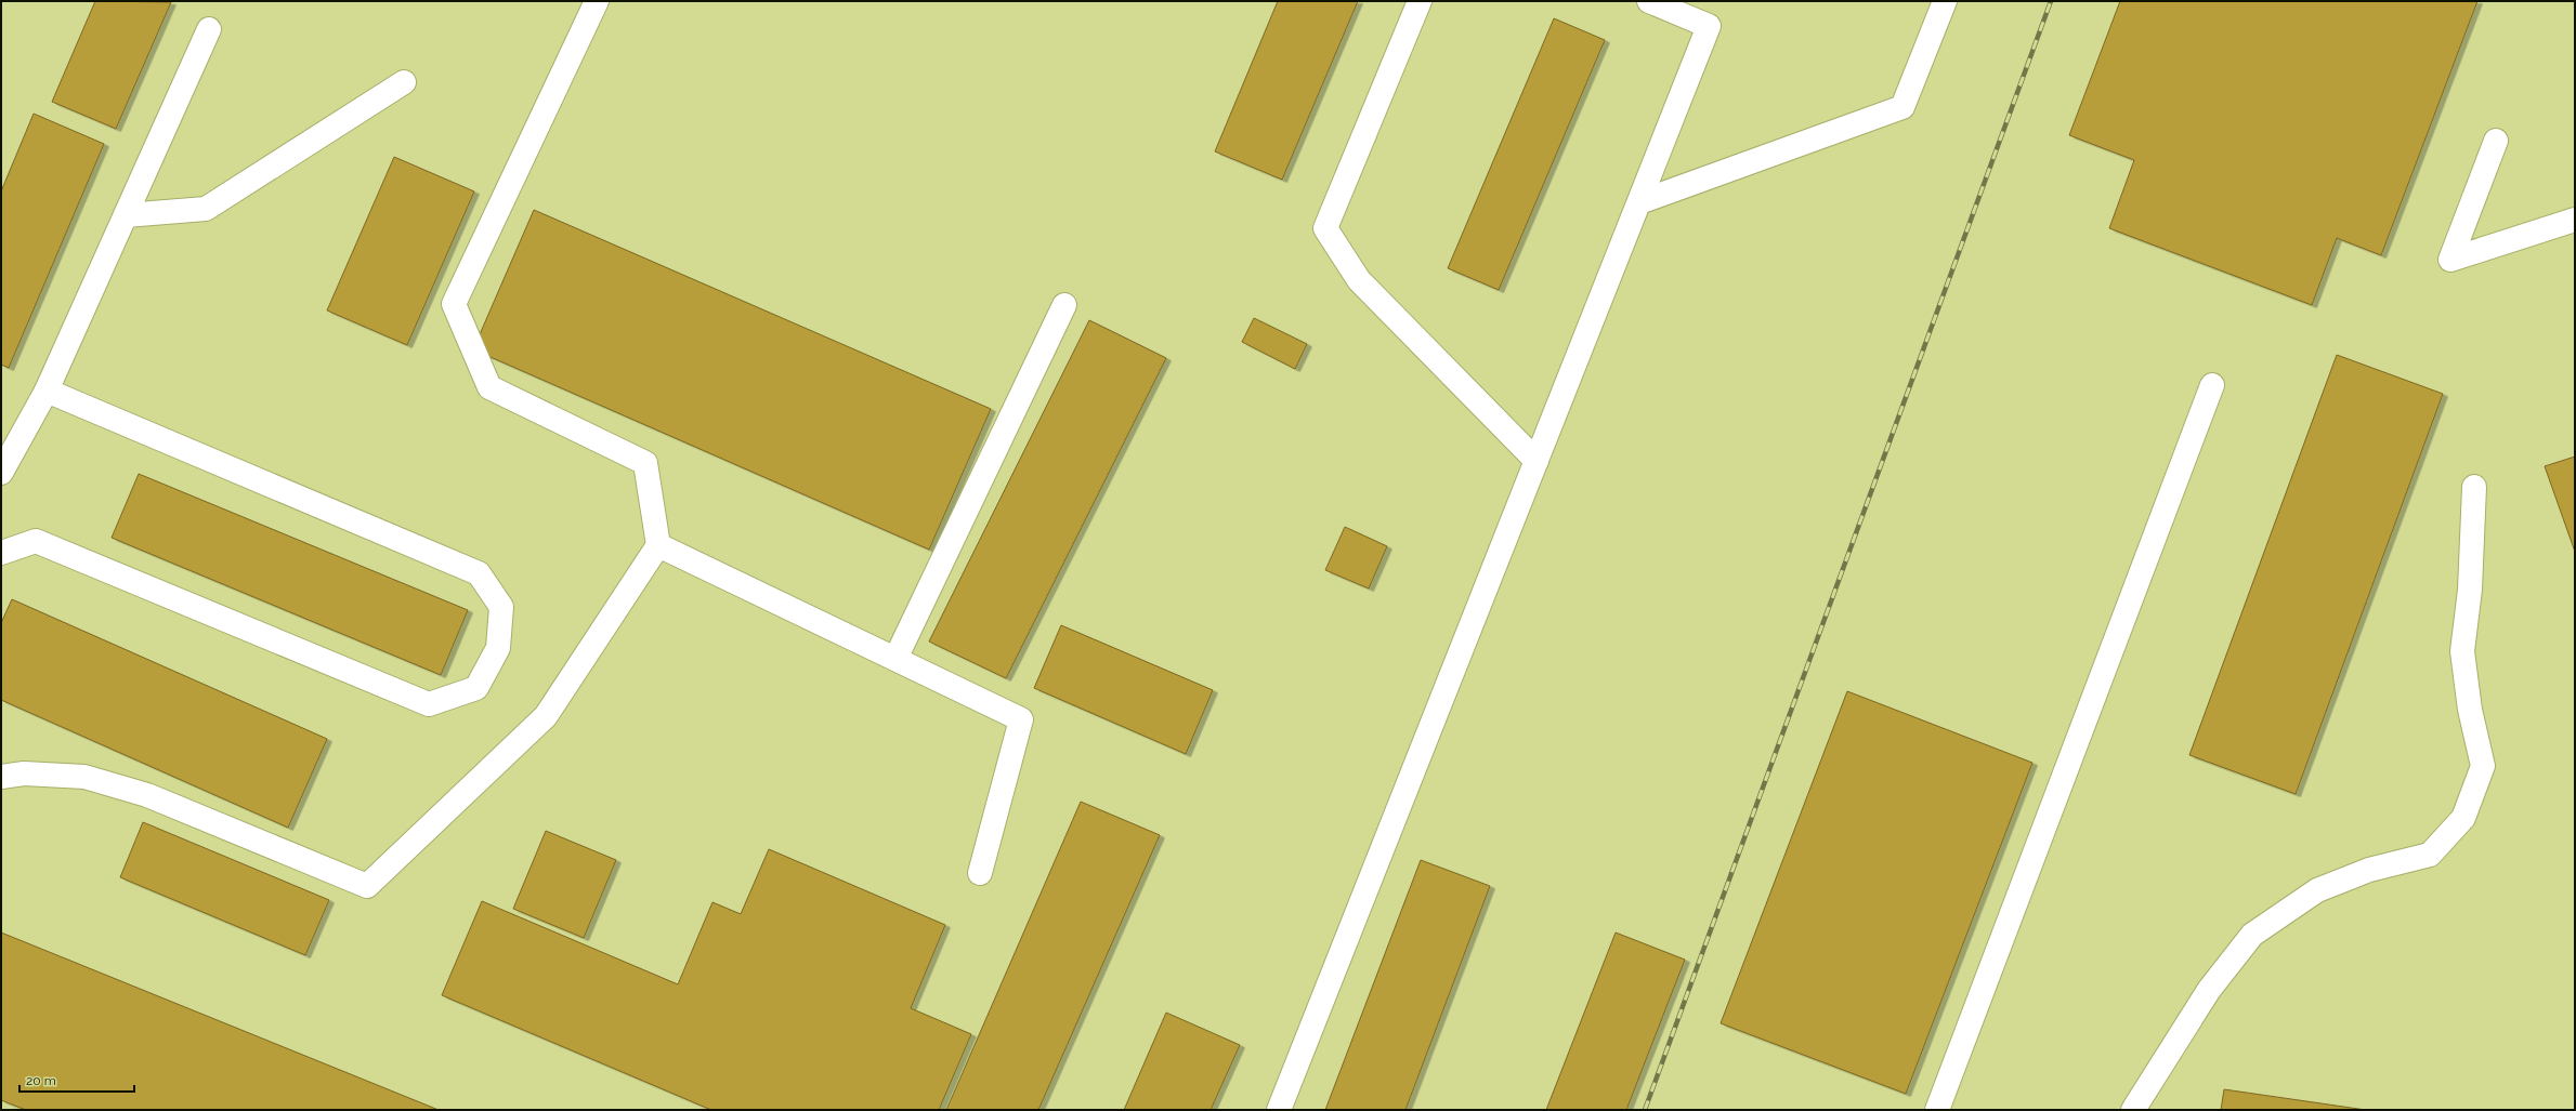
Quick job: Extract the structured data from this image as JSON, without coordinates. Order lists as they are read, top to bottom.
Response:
{
  "scale_bar": "20 m"
}
